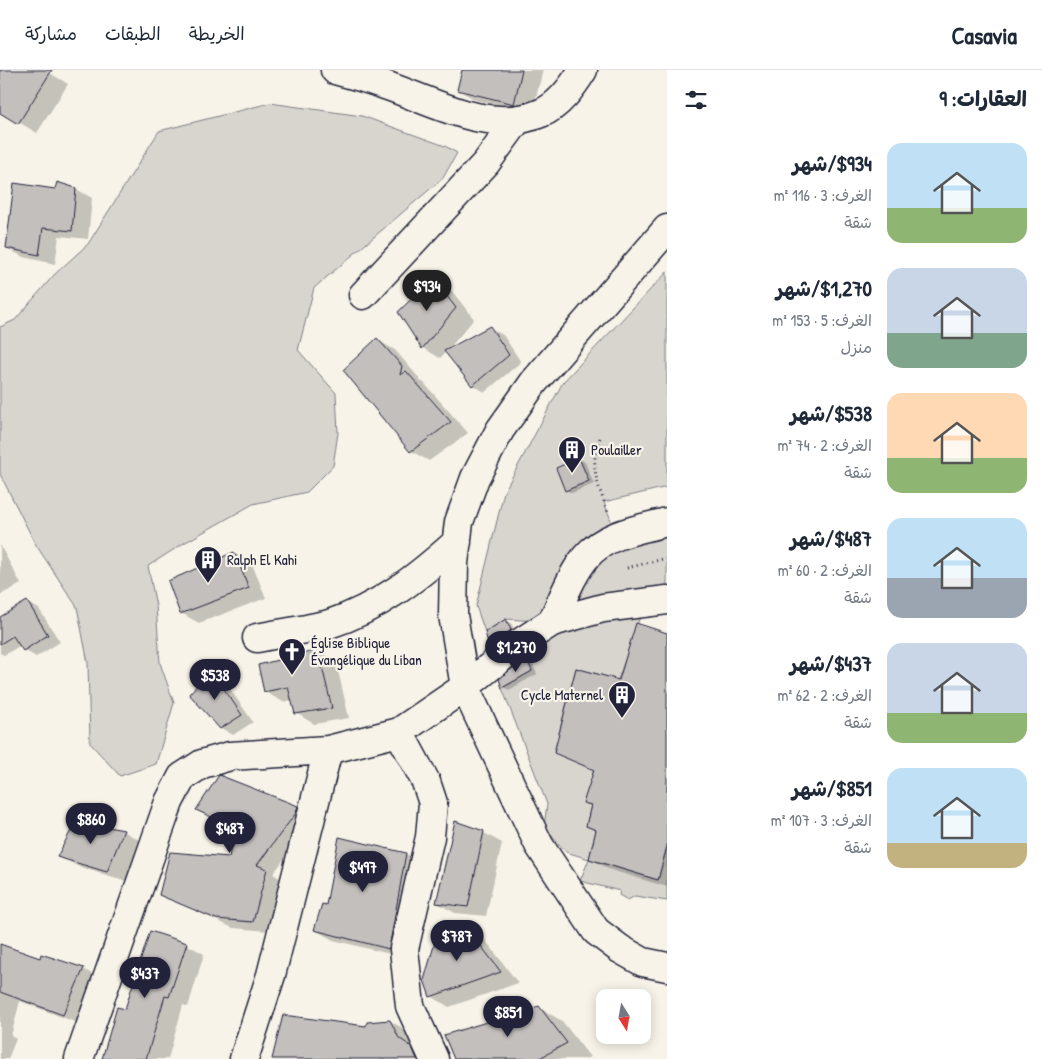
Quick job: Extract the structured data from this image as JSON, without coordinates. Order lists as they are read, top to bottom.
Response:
{
  "places": {
    "building": ["Poulailler", "Ralph El Kahi", "Cycle Maternel"],
    "church": ["Église Biblique Évangélique du Liban"]
  },
  "north": "bottom",
  "page": {
    "header": "Casavia",
    "nav": ["الخريطة", "الطبقات", "مشاركة"],
    "heading": "العقارات: 9",
    "list": [
      {
        "name": "$934/شهر",
        "note": "الغرف: 3 · 116 m² · شقة"
      },
      {
        "name": "$1,270/شهر",
        "note": "الغرف: 5 · 153 m² · منزل"
      },
      {
        "name": "$538/شهر",
        "note": "الغرف: 2 · 74 m² · شقة"
      },
      {
        "name": "$487/شهر",
        "note": "الغرف: 2 · 60 m² · شقة"
      },
      {
        "name": "$437/شهر",
        "note": "الغرف: 2 · 62 m² · شقة"
      },
      {
        "name": "$851/شهر",
        "note": "الغرف: 3 · 107 m² · شقة"
      }
    ],
    "price": [
      "$934",
      "$1,270",
      "$538",
      "$860",
      "$487",
      "$497",
      "$787",
      "$437",
      "$851"
    ]
  }
}
